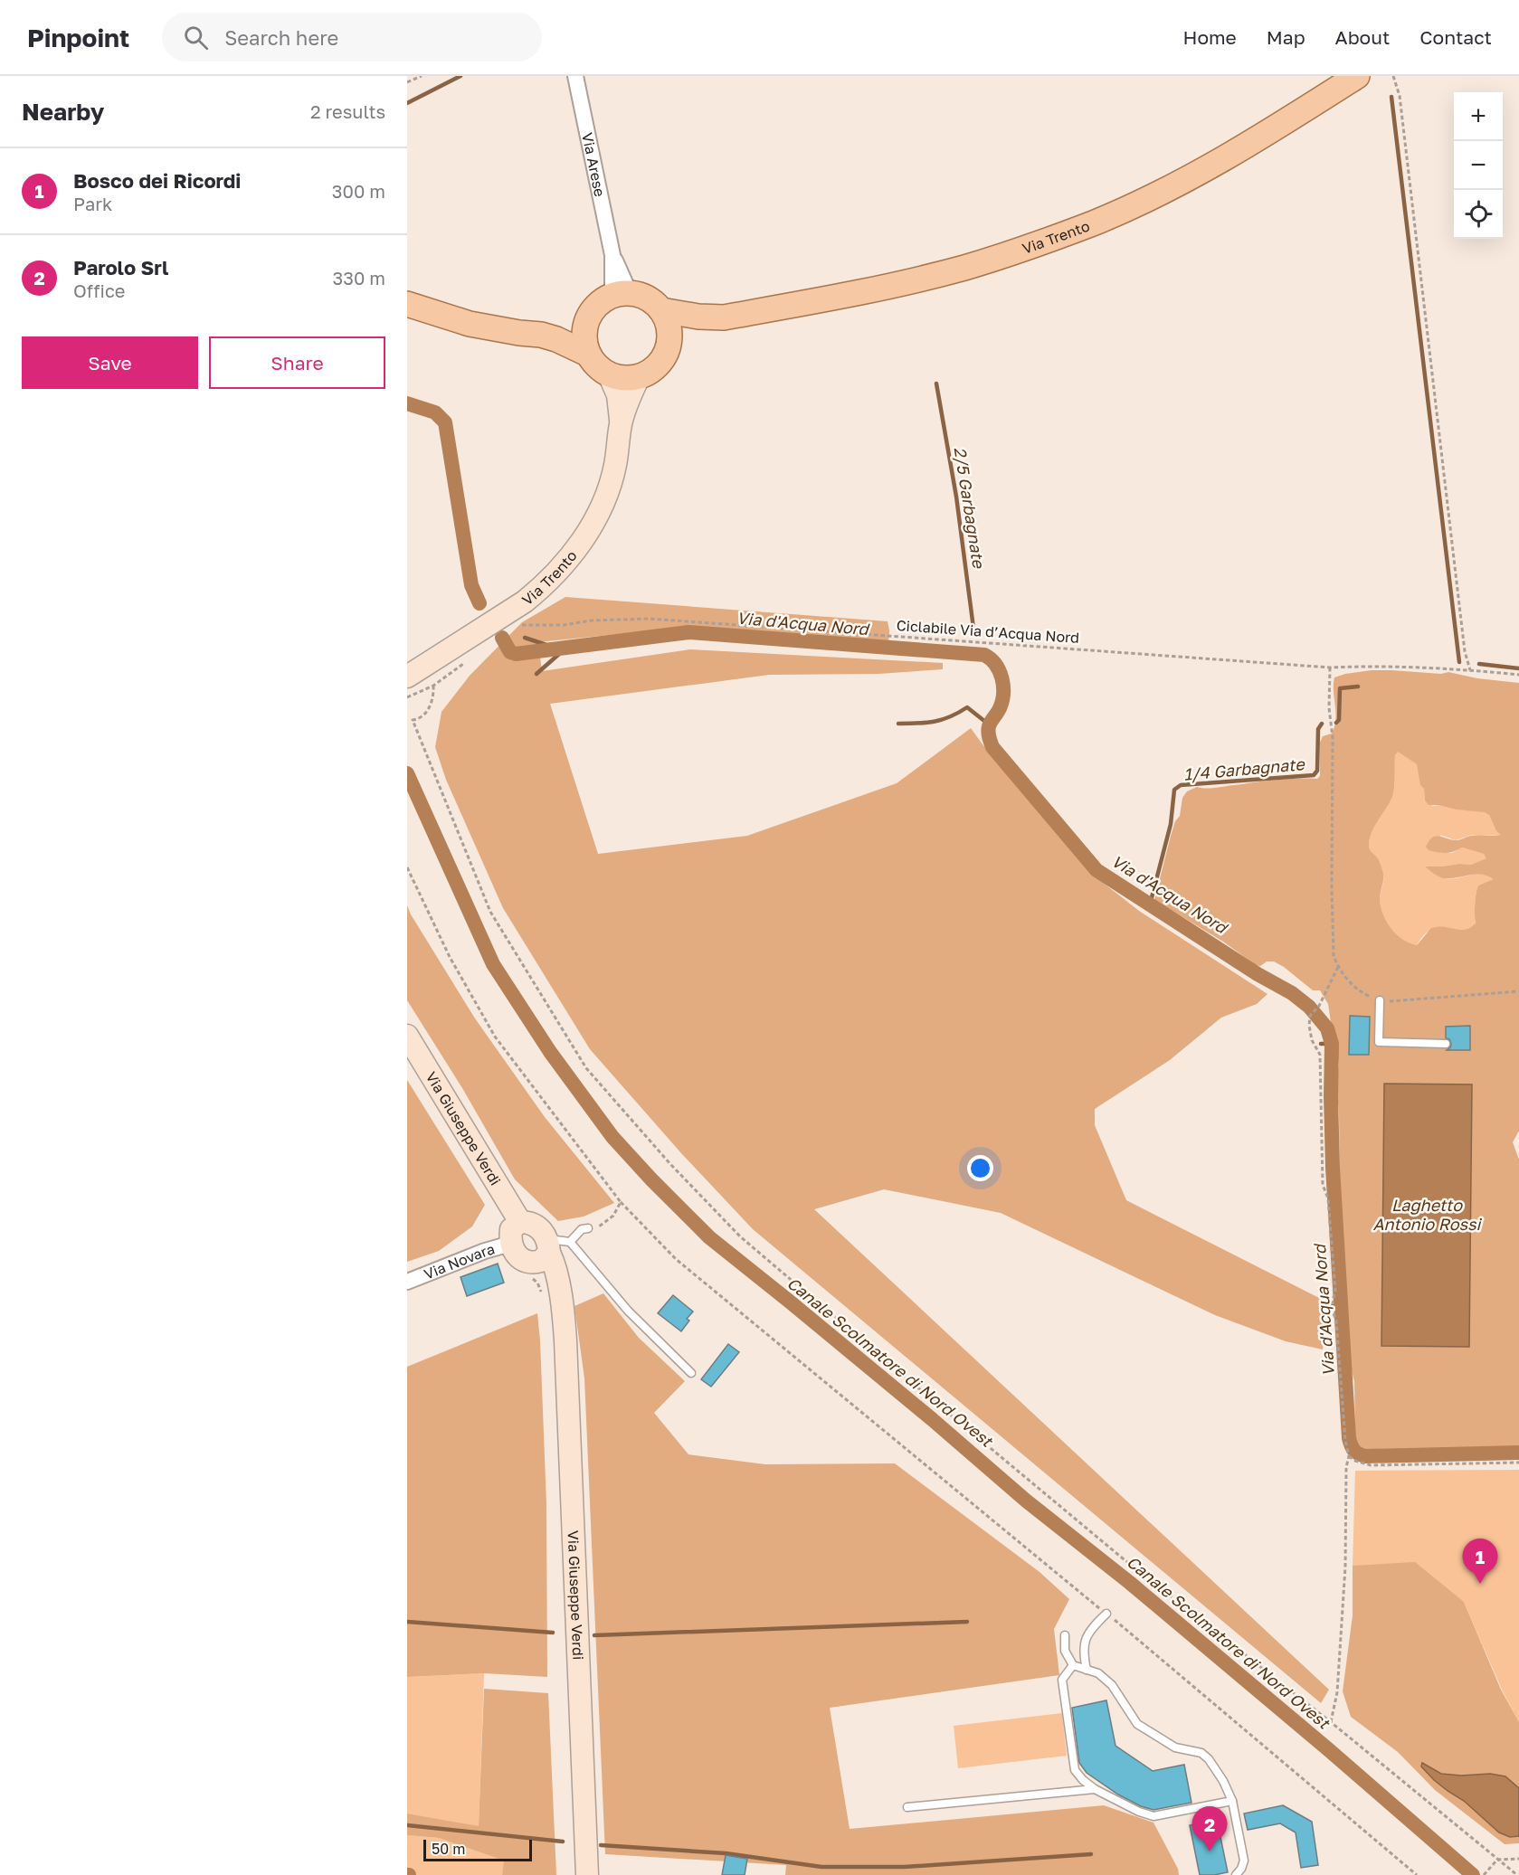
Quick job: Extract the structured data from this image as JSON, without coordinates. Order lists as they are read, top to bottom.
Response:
{
  "streets": {
    "main road": ["Via Trento"],
    "street": ["Via Arese", "Via Giuseppe Verdi", "Via Novara"],
    "path": ["Ciclabile Via d’Acqua Nord"]
  },
  "crossings": [
    ["Via Arese", "Via Trento"],
    ["Via Giuseppe Verdi", "Via Novara"]
  ],
  "water": [
    "2/5 Garbagnate",
    "Via d'Acqua Nord",
    "1/4 Garbagnate",
    "Laghetto Antonio Rossi",
    "Canale Scolmatore di Nord Ovest"
  ],
  "scale_bar": "50 m",
  "page": {
    "header": "Pinpoint",
    "search": "Search here",
    "nav": [
      "Home",
      "Map",
      "About",
      "Contact"
    ],
    "heading": ["Nearby", "2 results"],
    "map_buttons": ["+", "−"],
    "list": [
      {
        "mark": "1",
        "name": "Bosco dei Ricordi",
        "note": "Park",
        "value": "300 m"
      },
      {
        "mark": "2",
        "name": "Parolo Srl",
        "note": "Office",
        "value": "330 m"
      }
    ],
    "buttons": ["Save", "Share"],
    "pins": ["1", "2"],
    "scale": "50 m"
  }
}
